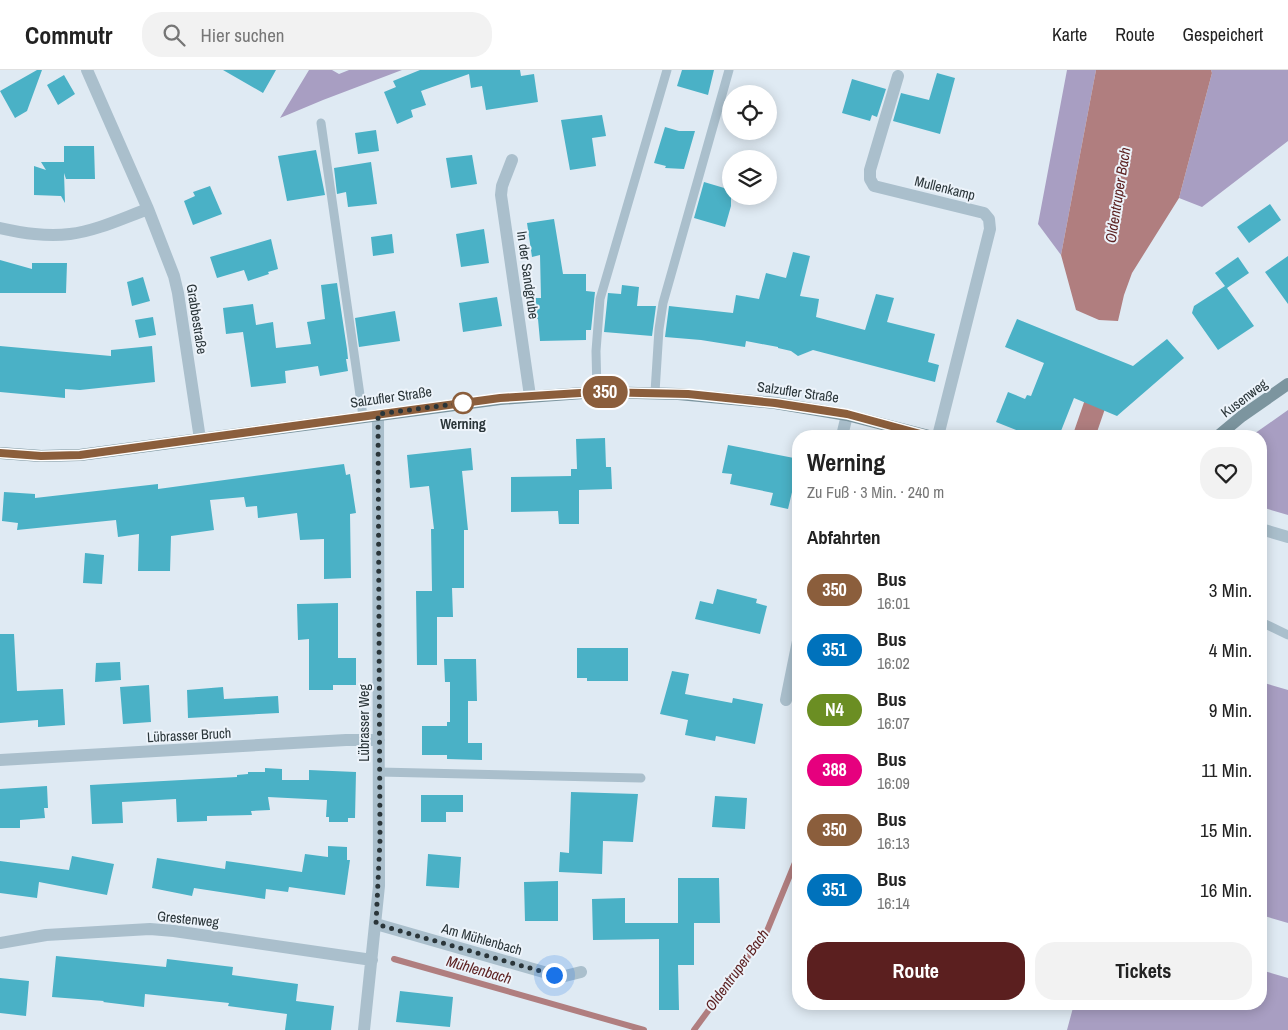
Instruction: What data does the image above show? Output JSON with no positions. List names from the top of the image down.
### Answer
{
  "streets": {
    "street": [
      "Mullenkamp",
      "In der Sandgrube",
      "Grabbestraße",
      "Salzufler Straße",
      "Kusenweg",
      "Lübrasser Weg",
      "Lübrasser Bruch",
      "Grestenweg",
      "Am Mühlenbach"
    ]
  },
  "crossings": [
    ["In der Sandgrube", "Salzufler Straße"],
    ["Grabbestraße", "Salzufler Straße"],
    ["Salzufler Straße", "Lübrasser Weg"],
    ["Lübrasser Weg", "Lübrasser Bruch"],
    ["Lübrasser Weg", "Grestenweg"],
    ["Lübrasser Weg", "Am Mühlenbach"]
  ],
  "water": ["Oldentruper Bach", "Mühlenbach"],
  "places": ["Werning"],
  "lines": ["bus line 350"],
  "page": {
    "header": "Commutr",
    "search": "Hier suchen",
    "nav": ["Karte", "Route", "Gespeichert"],
    "on_map": "350",
    "heading": [
      ["Werning", "Zu Fuß · 3 Min. · 240 m"],
      "Abfahrten"
    ],
    "list": [
      {
        "mark": "350",
        "name": "Bus",
        "note": "16:01",
        "value": "3 Min."
      },
      {
        "mark": "351",
        "name": "Bus",
        "note": "16:02",
        "value": "4 Min."
      },
      {
        "mark": "N4",
        "name": "Bus",
        "note": "16:07",
        "value": "9 Min."
      },
      {
        "mark": "388",
        "name": "Bus",
        "note": "16:09",
        "value": "11 Min."
      },
      {
        "mark": "350",
        "name": "Bus",
        "note": "16:13",
        "value": "15 Min."
      },
      {
        "mark": "351",
        "name": "Bus",
        "note": "16:14",
        "value": "16 Min."
      }
    ],
    "buttons": ["Route", "Tickets"]
  }
}
